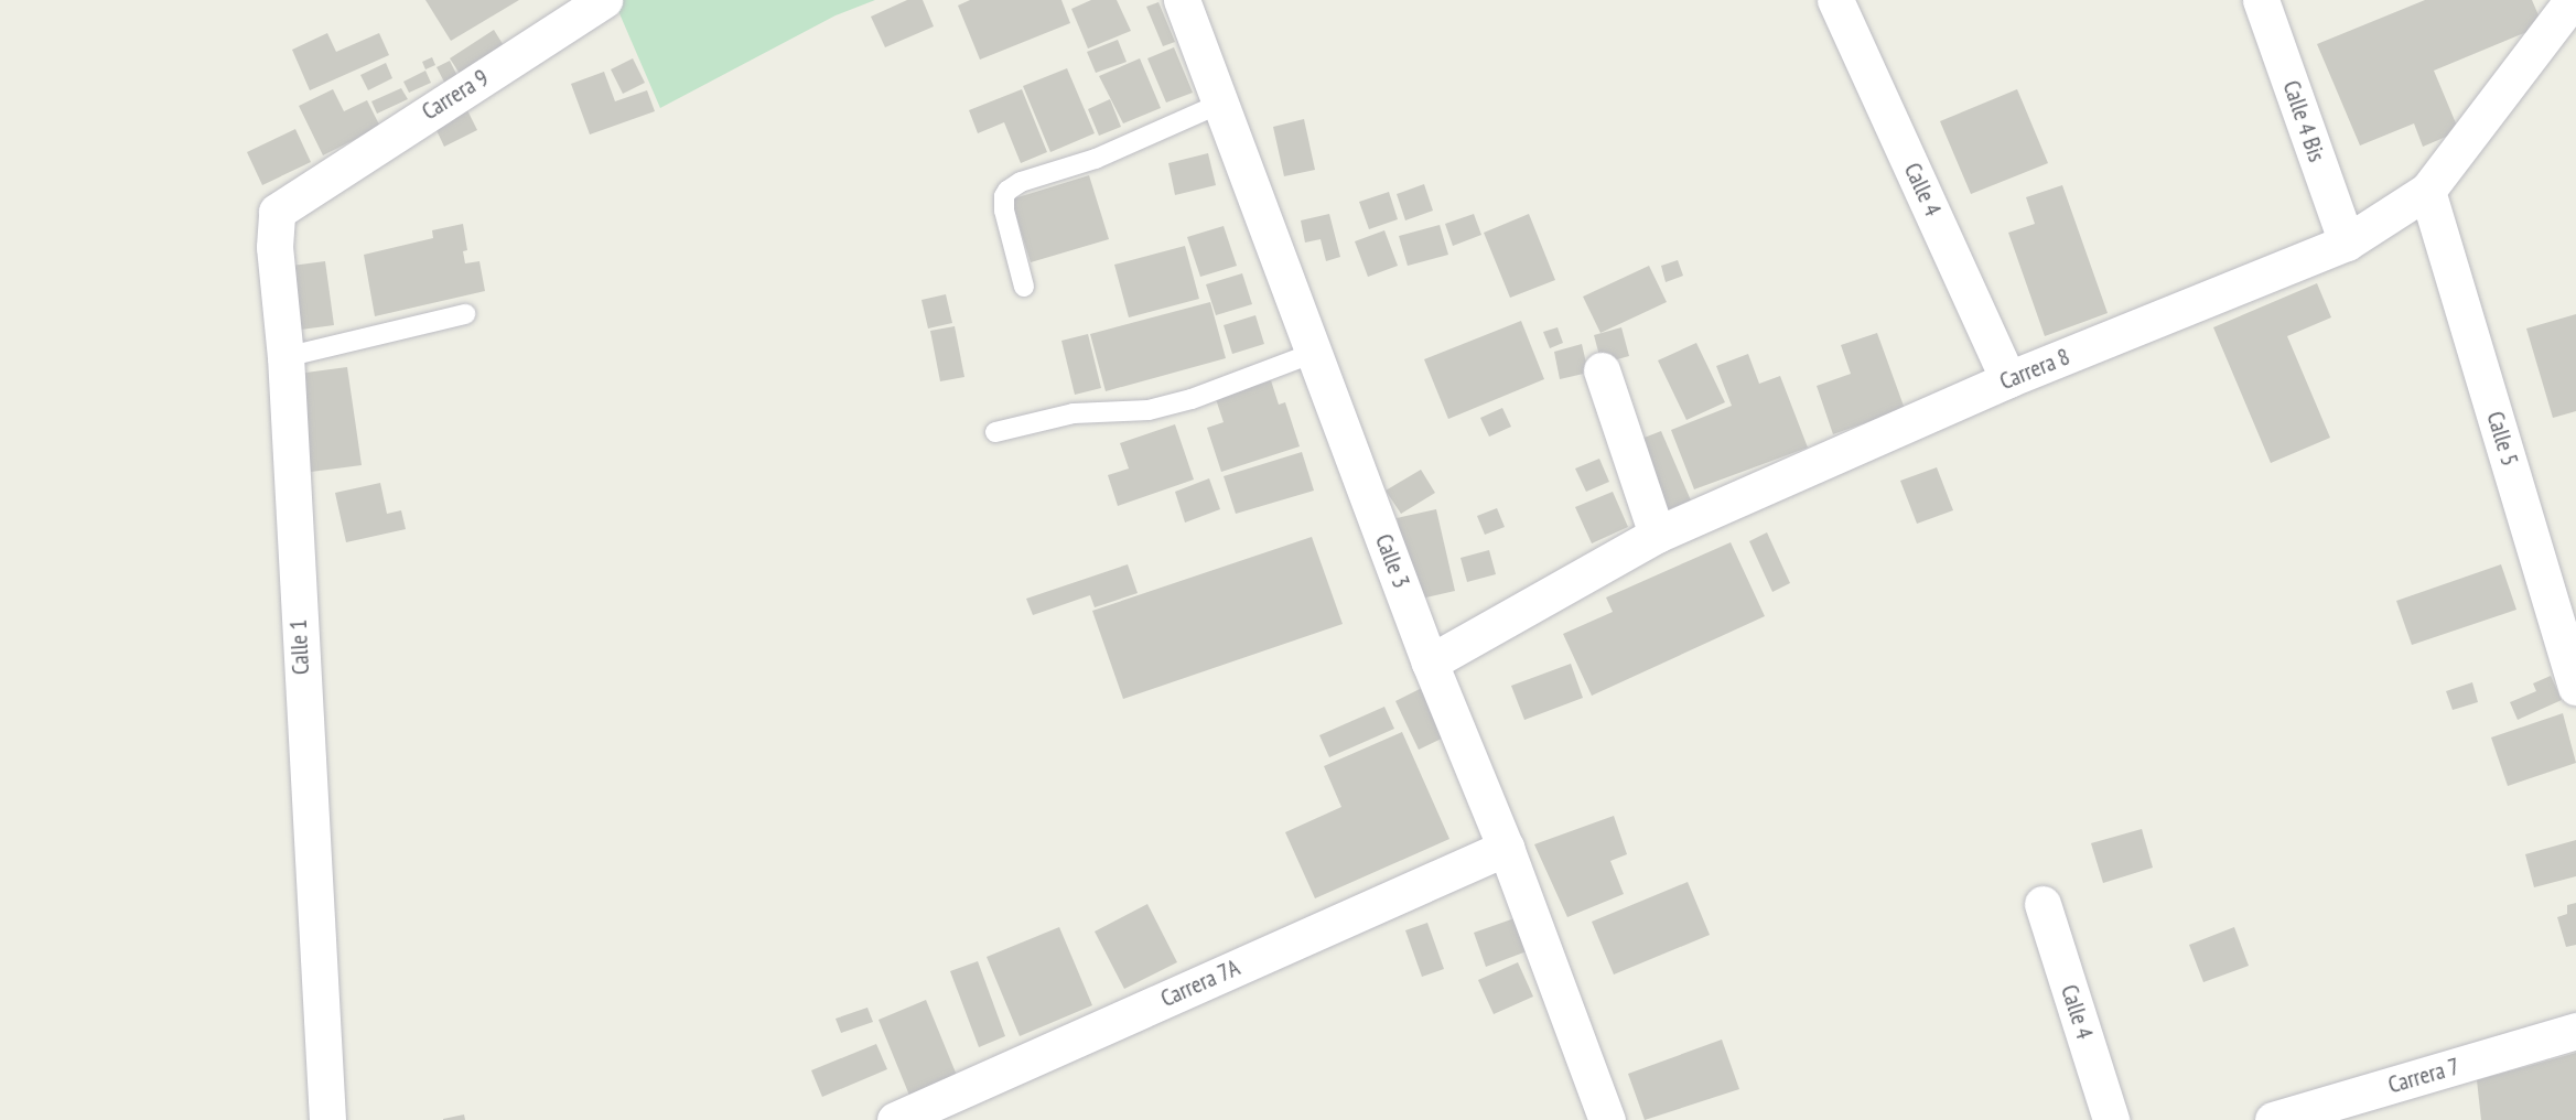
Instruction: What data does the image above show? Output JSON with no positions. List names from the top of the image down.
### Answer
{
  "streets": {
    "street": [
      "Carrera 9",
      "Calle 4 Bis",
      "Calle 4",
      "Carrera 8",
      "Calle 5",
      "Calle 3",
      "Calle 1",
      "Carrera 7A",
      "Carrera 7"
    ]
  },
  "crossings": [
    ["Carrera 9", "Calle 1"],
    ["Calle 4 Bis", "Carrera 8"],
    ["Calle 4", "Carrera 8"],
    ["Carrera 8", "Calle 5"],
    ["Carrera 8", "Calle 3"],
    ["Calle 3", "Carrera 7A"]
  ]
}
